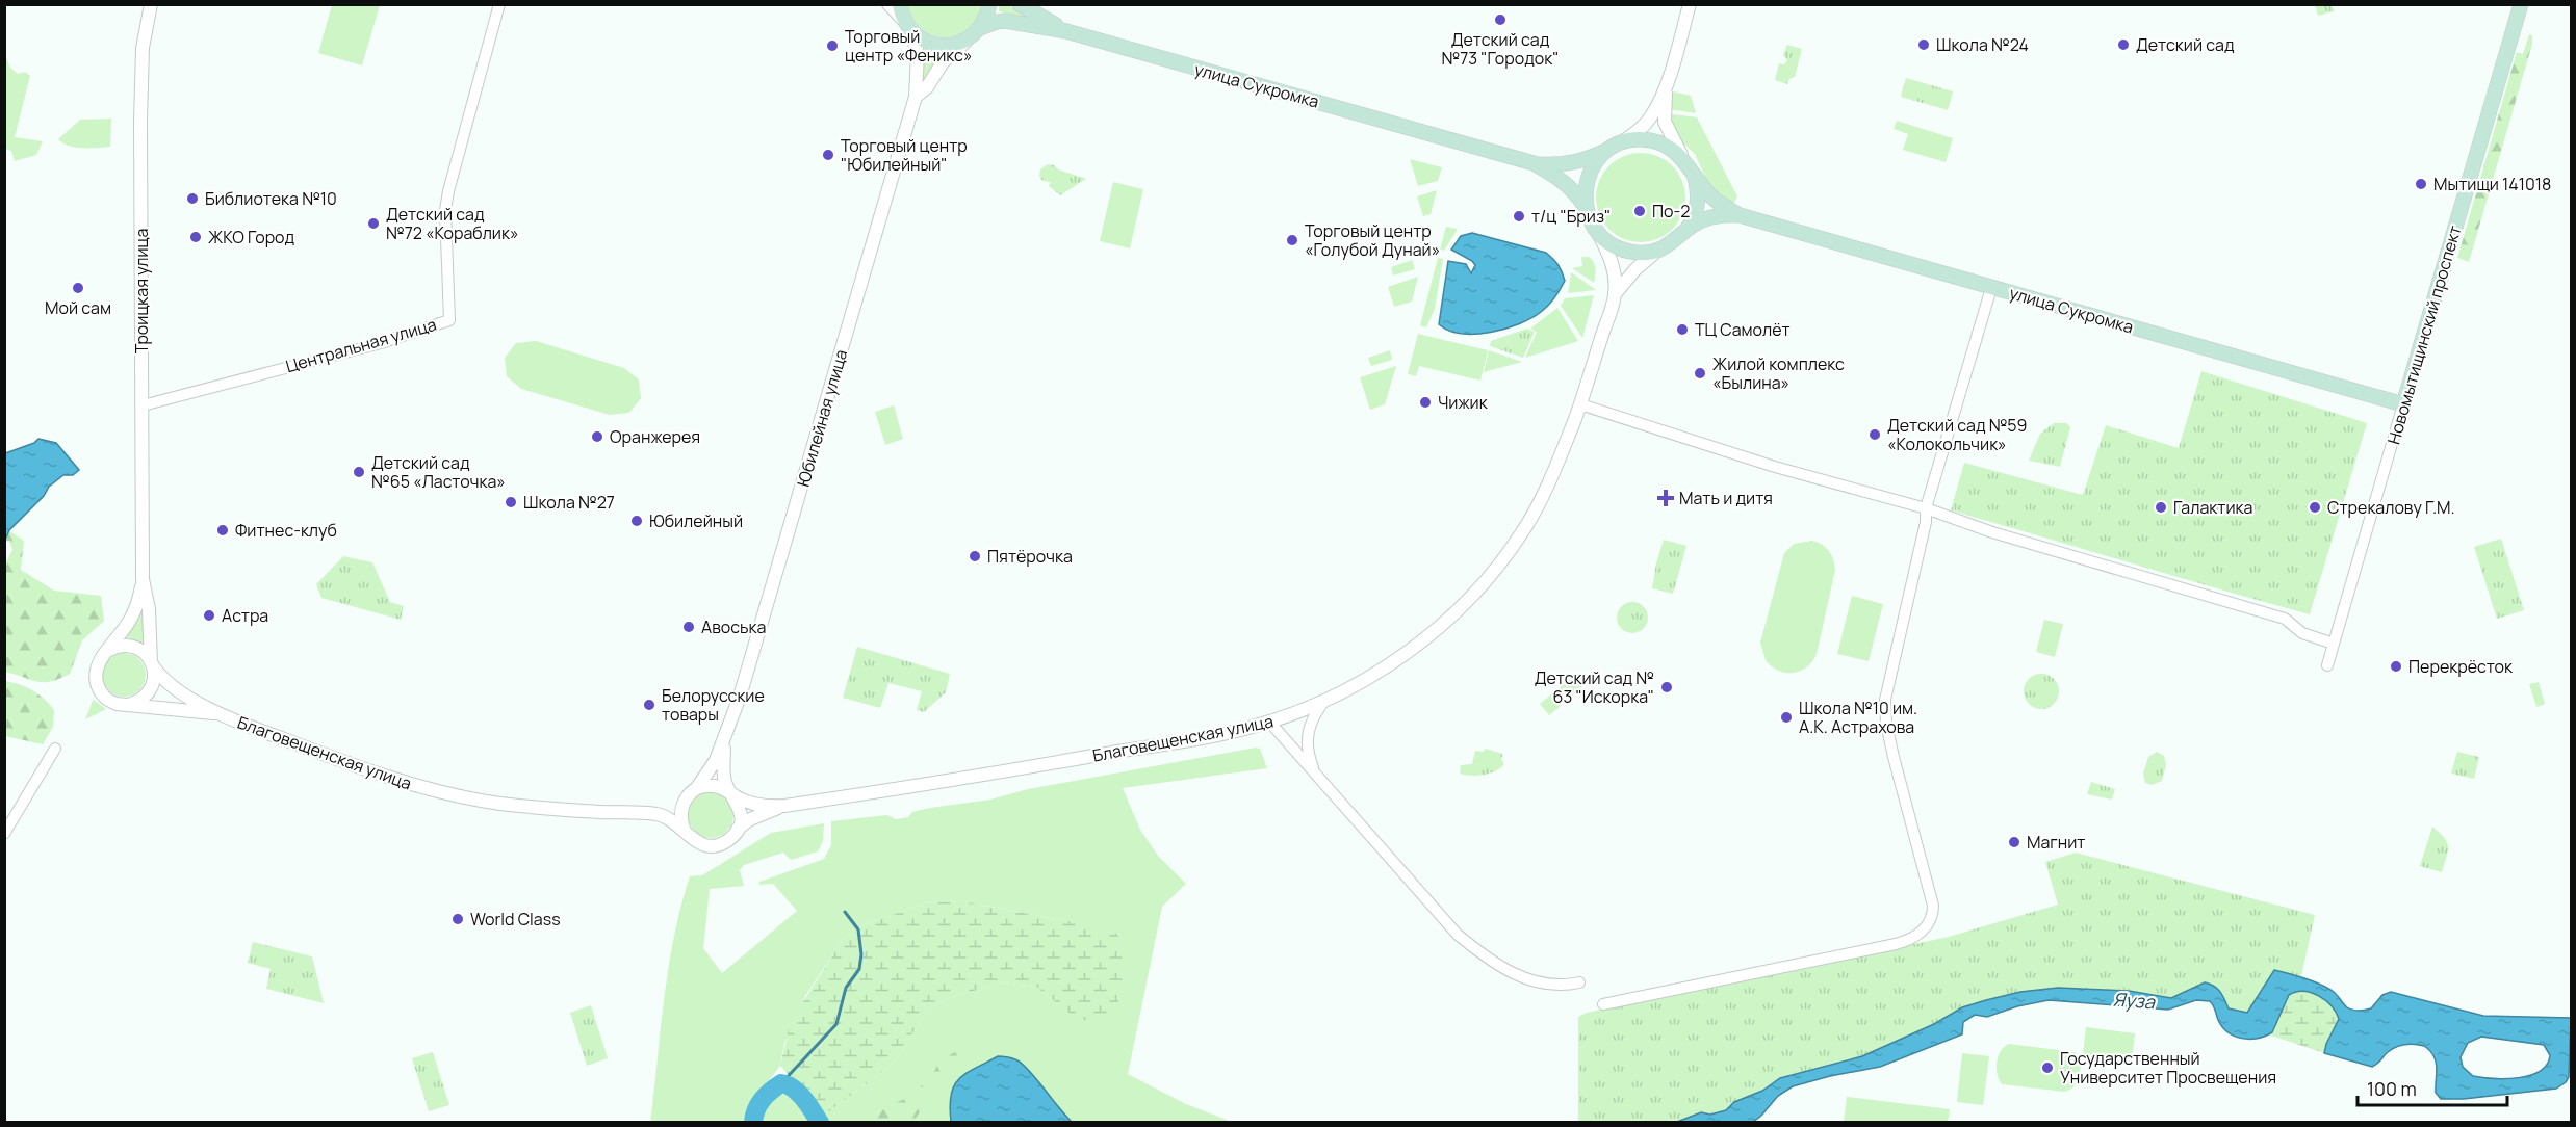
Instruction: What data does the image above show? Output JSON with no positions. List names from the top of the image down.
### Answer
{
  "streets": {
    "main road": ["улица Сукромка", "Новомытищинский проспект"],
    "street": [
      "Троицкая улица",
      "Центральная улица",
      "Юбилейная улица",
      "Благовещенская улица"
    ]
  },
  "crossings": [
    ["улица Сукромка", "Новомытищинский проспект"],
    ["Троицкая улица", "Центральная улица"]
  ],
  "water": ["Яуза"],
  "places": {
    "other": [
      "Детский сад №73 \"Городок\"",
      "Школа №24",
      "Детский сад",
      "Торговый центр «Феникс»",
      "Торговый центр \"Юбилейный\"",
      "Мытищи 141018",
      "Библиотека №10",
      "По-2",
      "т/ц \"Бриз\"",
      "Детский сад №72 «Кораблик»",
      "ЖКО Город",
      "Торговый центр «Голубой Дунай»",
      "Мой сам",
      "ТЦ Самолёт",
      "Жилой комплекс «Былина»",
      "Чижик",
      "Детский сад №59 «Колокольчик»",
      "Оранжерея",
      "Детский сад №65 «Ласточка»",
      "Школа №27",
      "Галактика",
      "Стрекалову Г.М.",
      "Юбилейный",
      "Фитнес-клуб",
      "Пятёрочка",
      "Астра",
      "Авоська",
      "Перекрёсток",
      "Детский сад № 63 \"Искорка\"",
      "Белорусские товары",
      "Школа №10 им. А.К. Астрахова",
      "Магнит",
      "World Class",
      "Государственный Университет Просвещения"
    ],
    "health": ["Мать и дитя"]
  },
  "scale_bar": "100 m"
}
